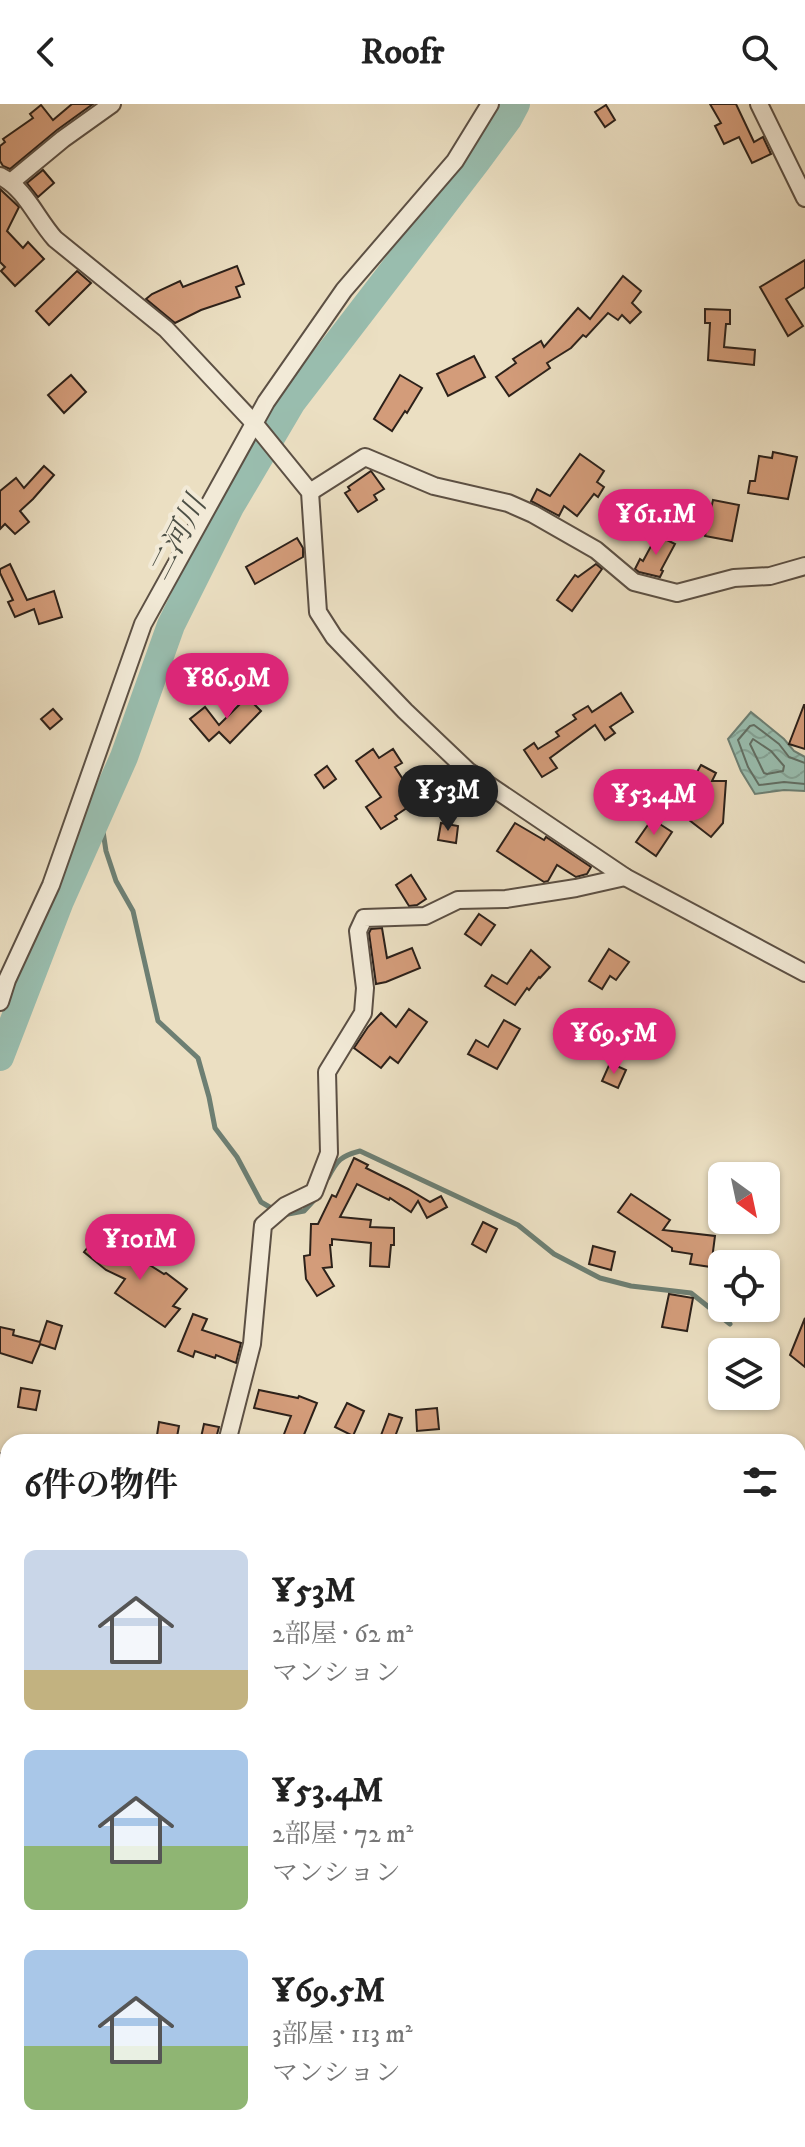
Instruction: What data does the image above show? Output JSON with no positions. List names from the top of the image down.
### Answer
{
  "water": ["二河川"],
  "north": "bottom right",
  "page": {
    "header": "Roofr",
    "price": [
      "¥61.1M",
      "¥86.9M",
      "¥53M",
      "¥53.4M",
      "¥69.5M",
      "¥101M"
    ],
    "heading": "6件の物件",
    "list": [
      {
        "name": "¥53M",
        "note": "2部屋 · 62 m² · マンション"
      },
      {
        "name": "¥53.4M",
        "note": "2部屋 · 72 m² · マンション"
      },
      {
        "name": "¥69.5M",
        "note": "3部屋 · 113 m² · マンション"
      }
    ]
  }
}
